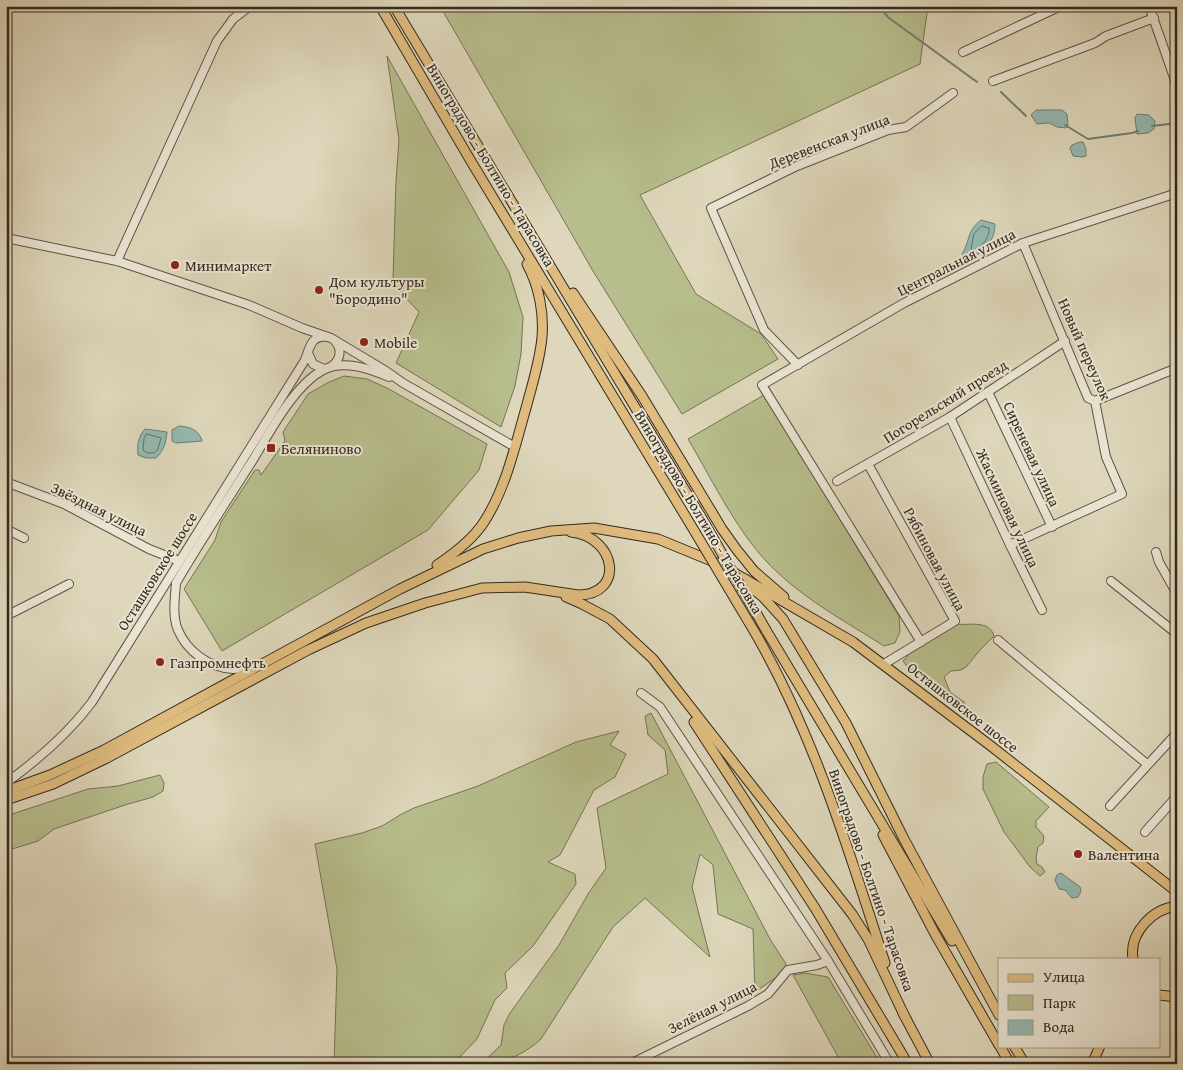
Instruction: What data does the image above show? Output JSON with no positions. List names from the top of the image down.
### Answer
{
  "streets": {
    "main road": ["Виноградово - Болтино - Тарасовка", "Осташковское шоссе"],
    "street": [
      "Деревенская улица",
      "Центральная улица",
      "Новый переулок",
      "Погорельский проезд",
      "Сиреневая улица",
      "Жасминовая улица",
      "Звёздная улица",
      "Рябиновая улица",
      "Зелёная улица"
    ]
  },
  "crossings": [
    ["Деревенская улица", "Центральная улица"],
    ["Центральная улица", "Новый переулок"],
    ["Центральная улица", "Рябиновая улица"],
    ["Новый переулок", "Погорельский проезд"],
    ["Новый переулок", "Сиреневая улица"],
    ["Новый переулок", "Жасминовая улица"],
    ["Погорельский проезд", "Сиреневая улица"],
    ["Погорельский проезд", "Жасминовая улица"],
    ["Погорельский проезд", "Рябиновая улица"],
    ["Звёздная улица", "Осташковское шоссе"],
    ["Рябиновая улица", "Осташковское шоссе"]
  ],
  "places": {
    "other": [
      "Минимаркет",
      "Дом культуры \"Бородино\"",
      "Mobile",
      "Газпромнефть",
      "Валентина"
    ],
    "transit": ["Беляниново"]
  },
  "legend": ["Улица", "Парк", "Вода"]
}
